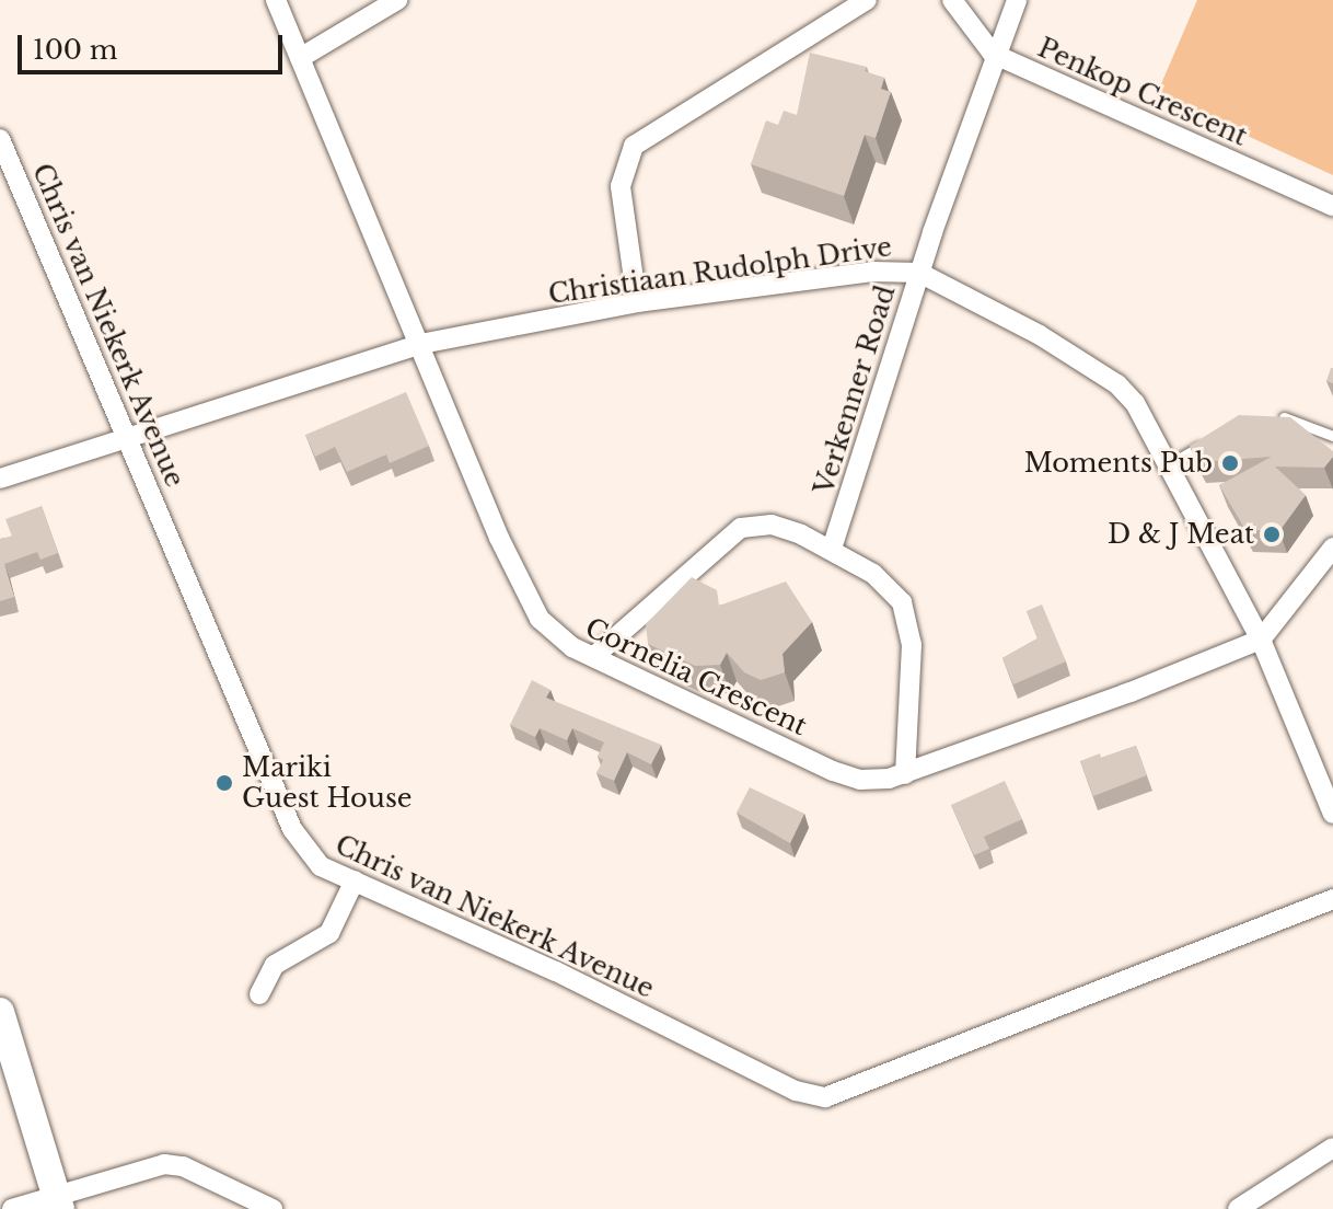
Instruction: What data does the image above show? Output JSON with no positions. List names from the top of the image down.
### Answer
{
  "streets": {
    "street": [
      "Penkop Crescent",
      "Christiaan Rudolph Drive",
      "Chris van Niekerk Avenue",
      "Verkenner Road",
      "Cornelia Crescent"
    ]
  },
  "crossings": [
    ["Penkop Crescent", "Verkenner Road"],
    ["Christiaan Rudolph Drive", "Chris van Niekerk Avenue"],
    ["Christiaan Rudolph Drive", "Verkenner Road"],
    ["Christiaan Rudolph Drive", "Cornelia Crescent"]
  ],
  "places": ["Moments Pub", "D & J Meat", "Mariki Guest House"],
  "scale_bar": "100 m"
}
